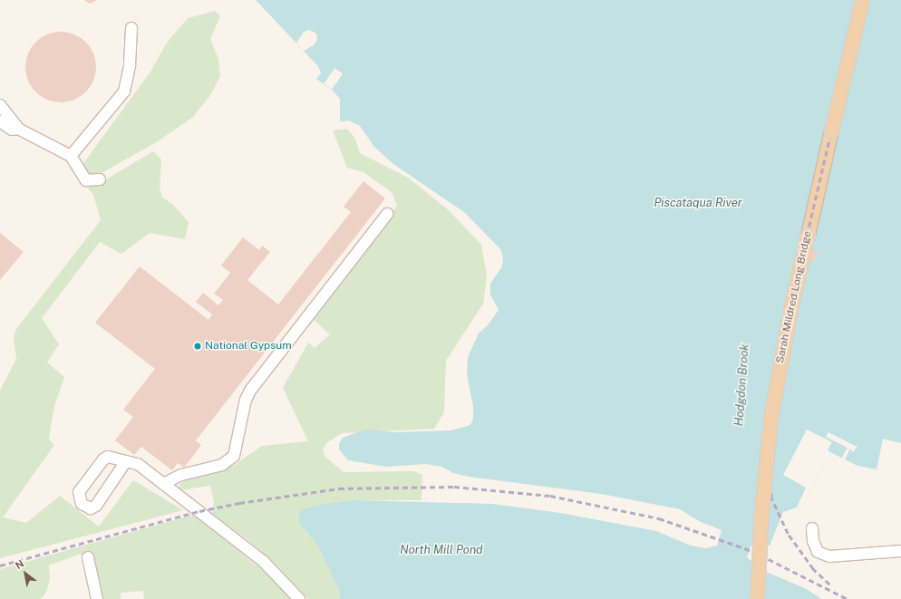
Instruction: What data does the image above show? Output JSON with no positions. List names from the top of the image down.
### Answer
{
  "streets": {
    "main road": ["Sarah Mildred Long Bridge"]
  },
  "water": ["Piscataqua River", "Hodgdon Brook", "North Mill Pond"],
  "places": ["National Gypsum"],
  "north": "top left"
}
